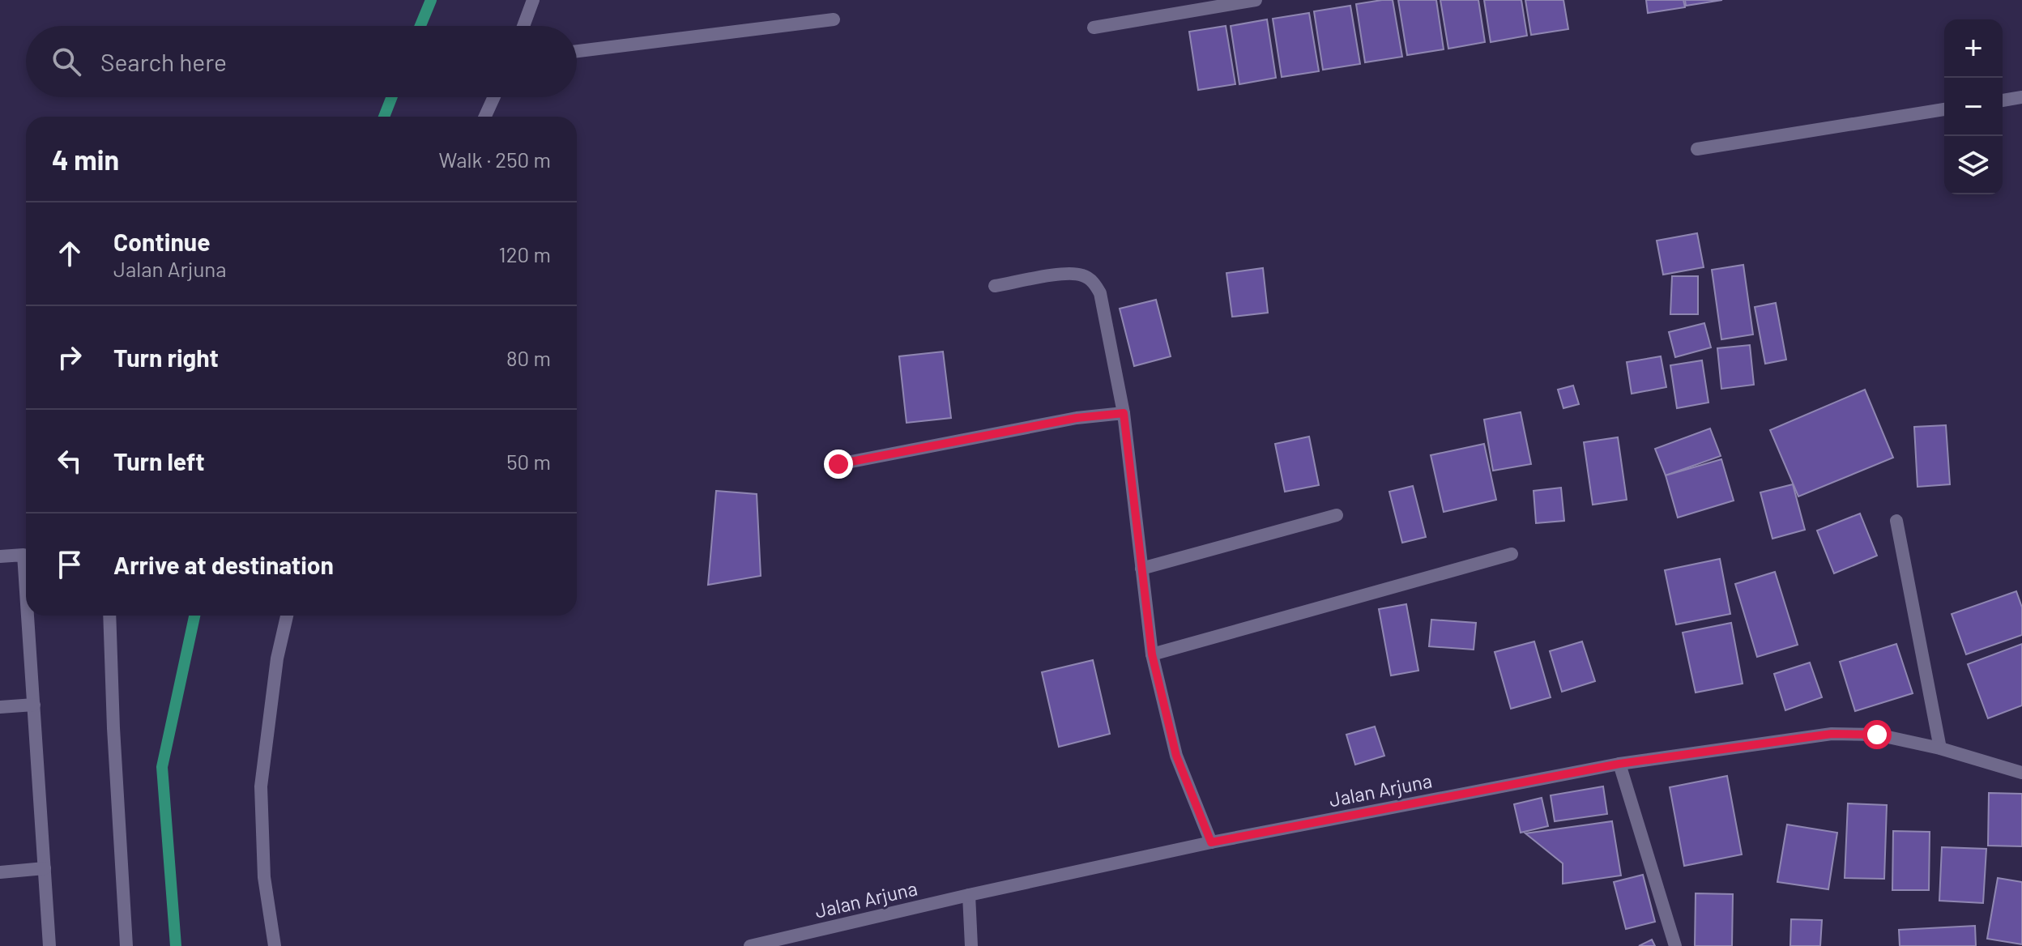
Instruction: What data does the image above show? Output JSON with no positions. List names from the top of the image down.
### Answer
{
  "streets": {
    "street": ["Jalan Arjuna"]
  },
  "page": {
    "map_buttons": ["+", "−"],
    "search": "Search here",
    "heading": ["4 min", "Walk · 250 m"],
    "list": [
      ["Continue", "Jalan Arjuna", "120 m"],
      ["Turn right", "80 m"],
      ["Turn left", "50 m"],
      "Arrive at destination"
    ]
  }
}
